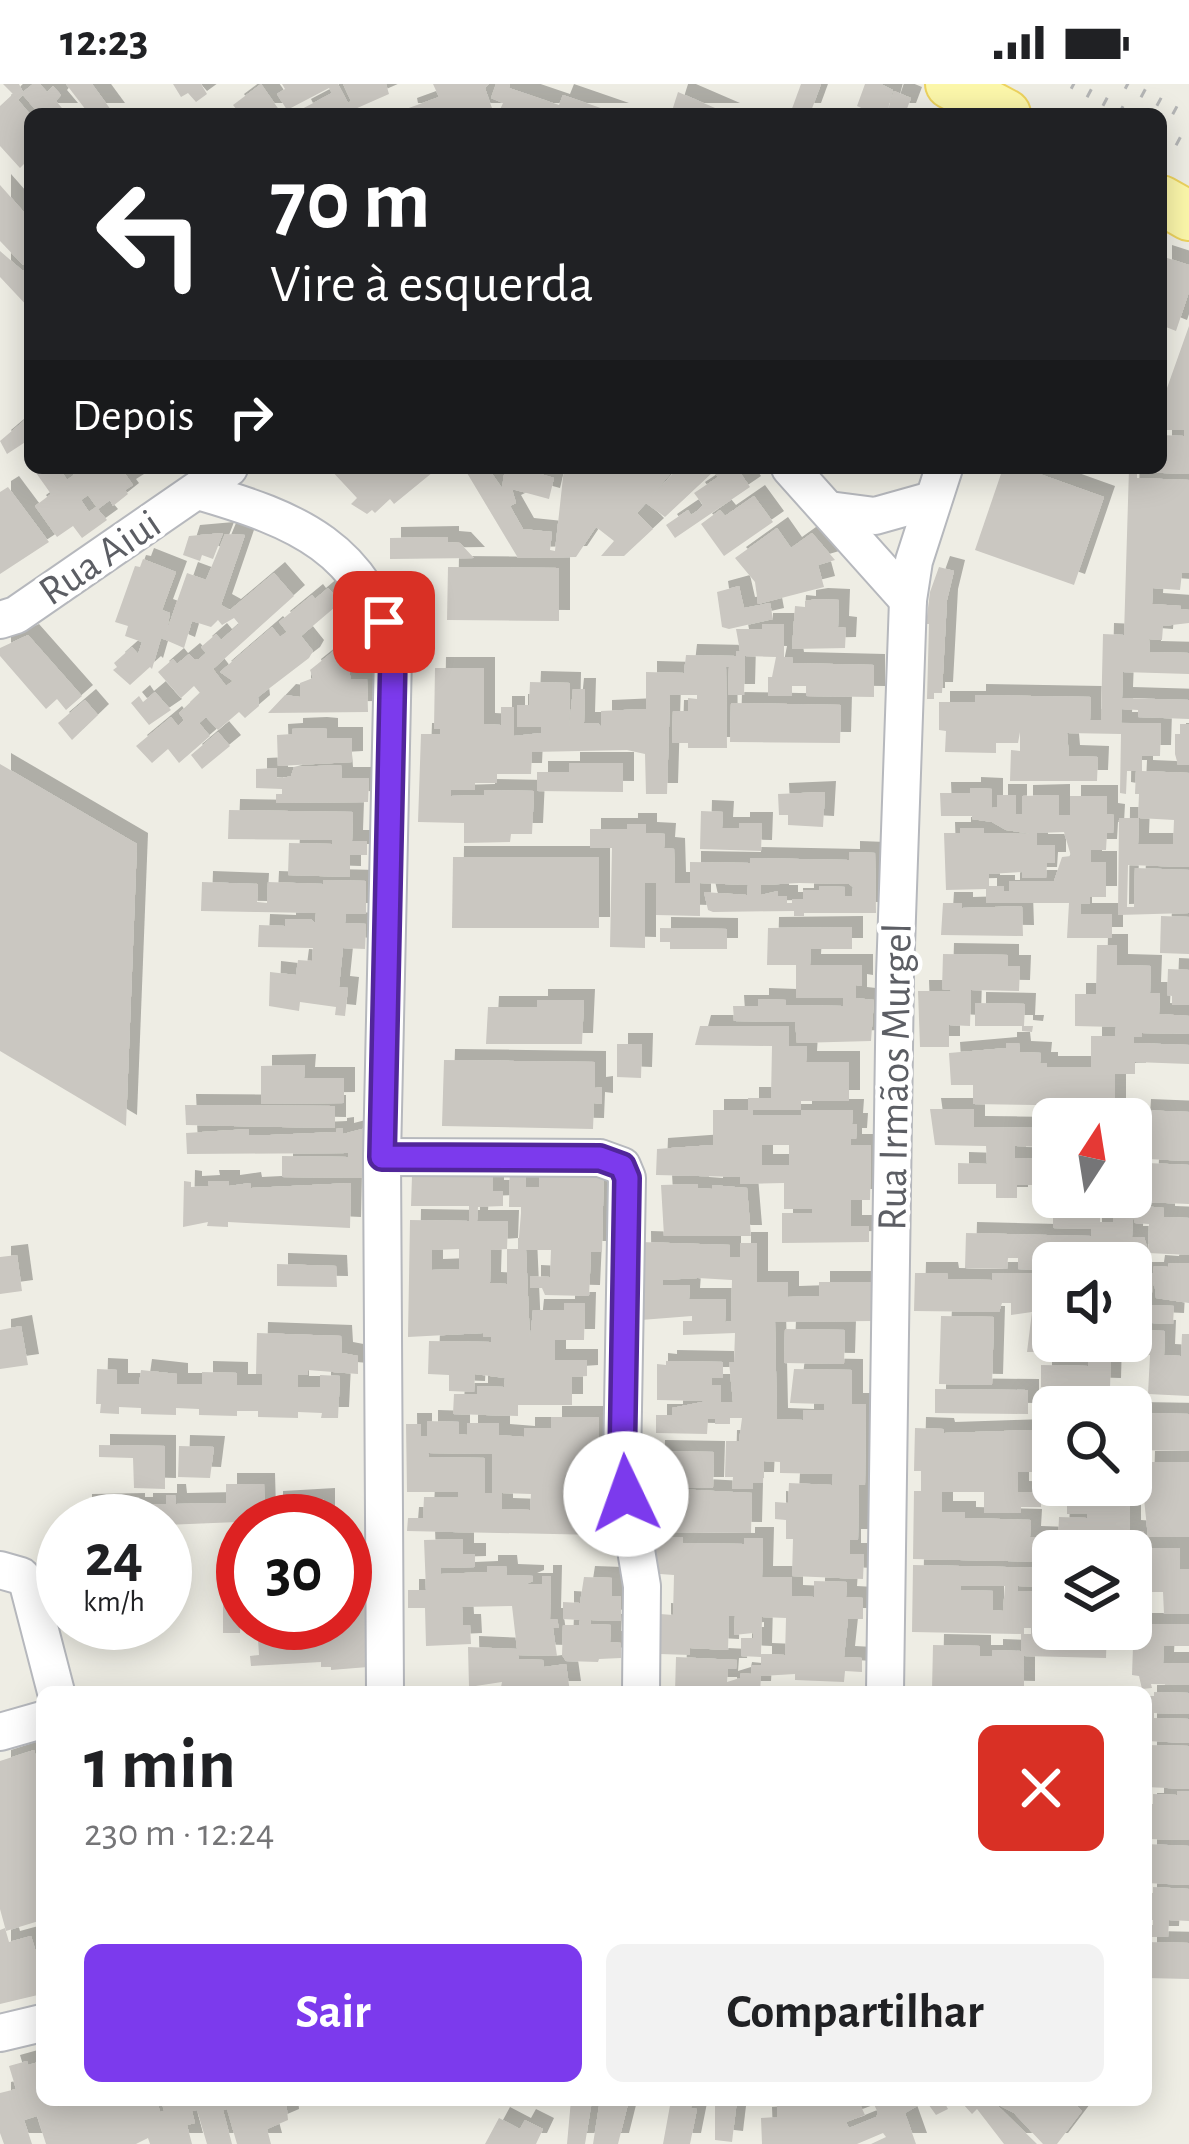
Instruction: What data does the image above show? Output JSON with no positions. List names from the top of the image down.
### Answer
{
  "streets": {
    "street": ["Rua Aiui", "Rua Irmãos Murgel"]
  },
  "north": "top",
  "page": {
    "status": "12:23",
    "turn": ["70 m", "Vire à esquerda"],
    "then": "Depois",
    "speed": "24 km/h",
    "limit": "30",
    "heading": ["1 min", "230 m · 12:24"],
    "buttons": ["Sair", "Compartilhar"]
  }
}
